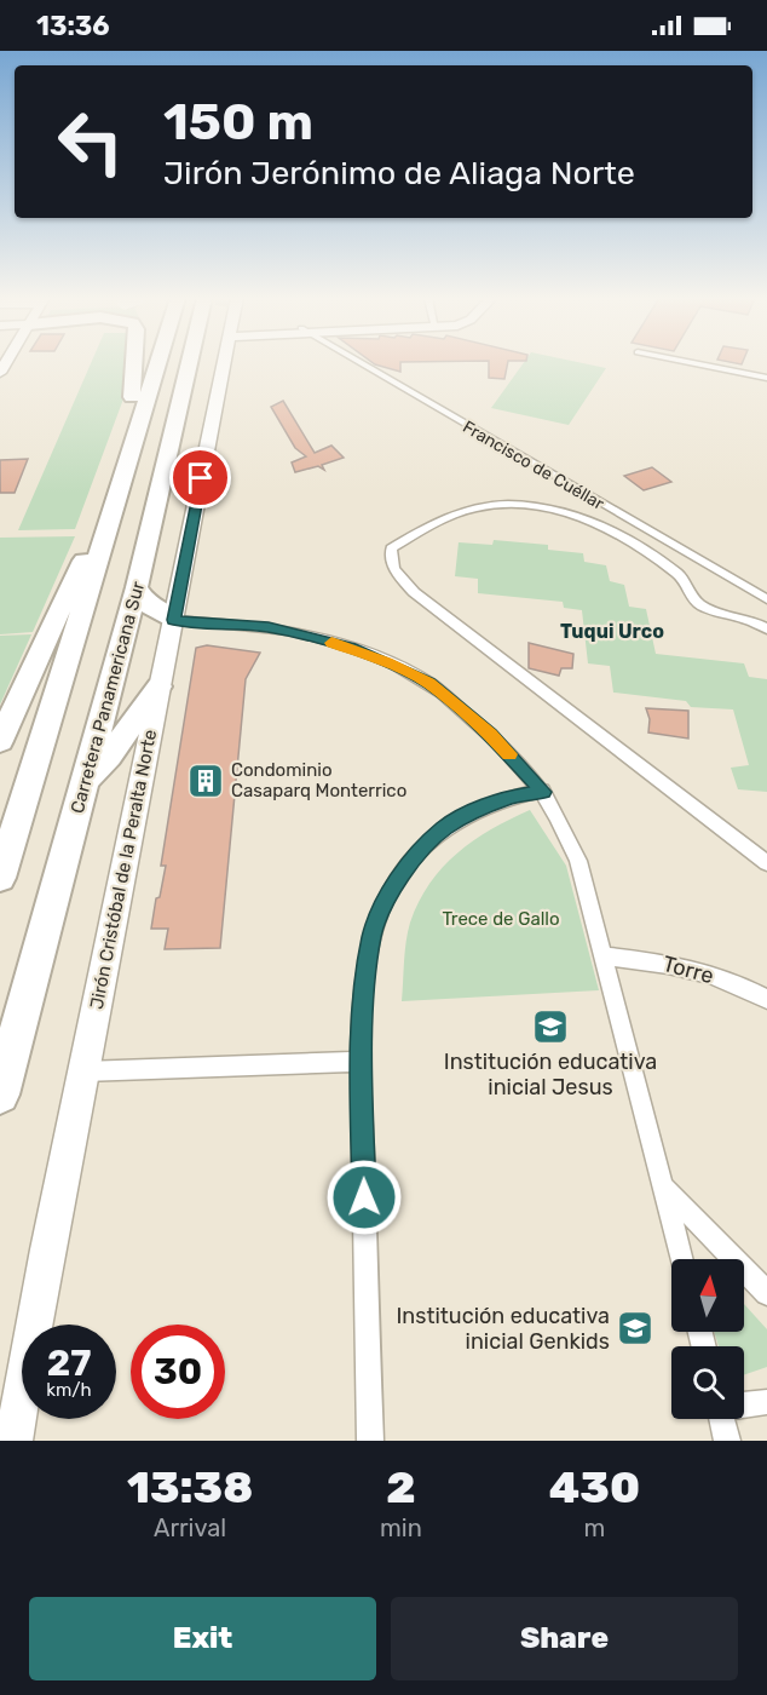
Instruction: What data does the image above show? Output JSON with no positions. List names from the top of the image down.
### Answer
{
  "streets": {
    "highway": ["Carretera Panamericana Sur"],
    "street": ["Francisco de Cuéllar", "Jirón Cristóbal de la Peralta Norte", "Torre"]
  },
  "districts": ["Tuqui Urco"],
  "parks": ["Trece de Gallo"],
  "places": {
    "building": ["Condominio Casaparq Monterrico"],
    "school or university": ["Institución educativa inicial Jesus", "Institución educativa inicial Genkids"]
  },
  "north": "top",
  "page": {
    "status": "13:36",
    "turn": ["150 m", "Jirón Jerónimo de Aliaga Norte"],
    "speed": "27 km/h",
    "limit": "30",
    "eta": [
      "13:38",
      "Arrival",
      "2",
      "min",
      "430",
      "m"
    ],
    "buttons": ["Exit", "Share"]
  }
}
